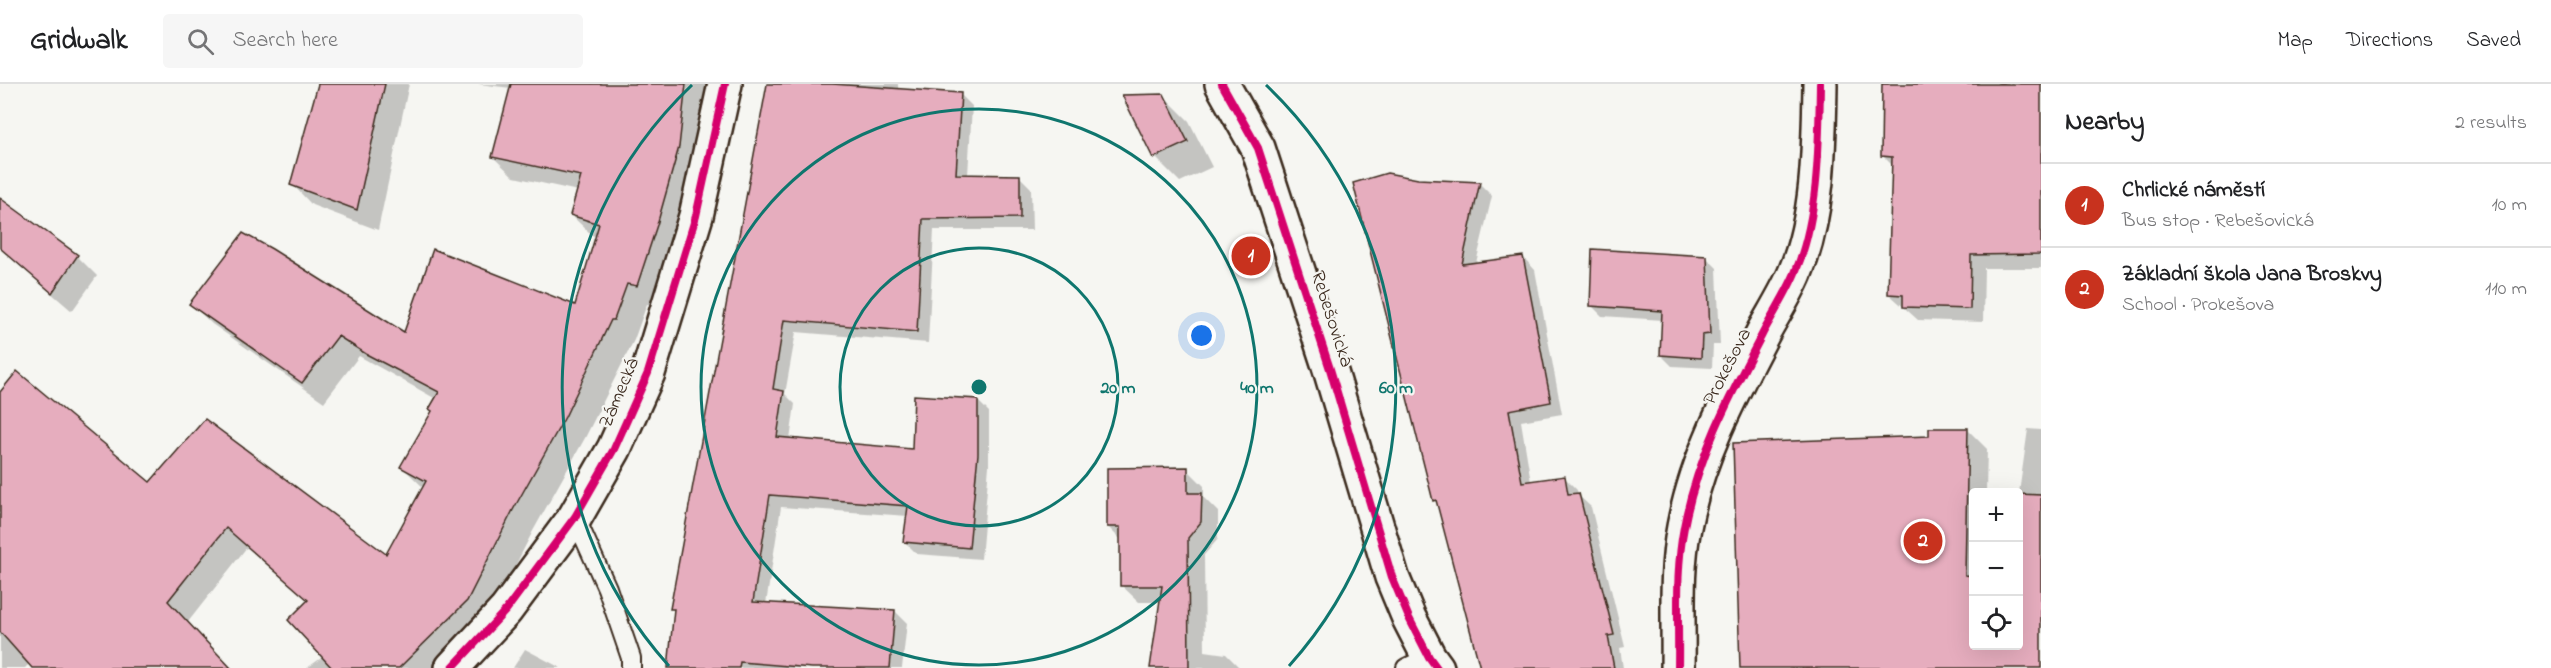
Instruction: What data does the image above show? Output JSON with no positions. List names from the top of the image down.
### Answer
{
  "streets": {
    "street": ["Rebešovická", "Prokešova", "Zámecká"]
  },
  "page": {
    "header": "Gridwalk",
    "search": "Search here",
    "nav": ["Map", "Directions", "Saved"],
    "heading": ["Nearby", "2 results"],
    "list": [
      {
        "mark": "1",
        "name": "Chrlické náměstí",
        "note": "Bus stop · Rebešovická",
        "value": "10 m"
      },
      {
        "mark": "2",
        "name": "Základní škola Jana Broskvy",
        "note": "School · Prokešova",
        "value": "110 m"
      }
    ],
    "pins": ["1", "2"],
    "map_buttons": ["+", "−"]
  },
  "rings": ["20 m", "40 m", "60 m"]
}
